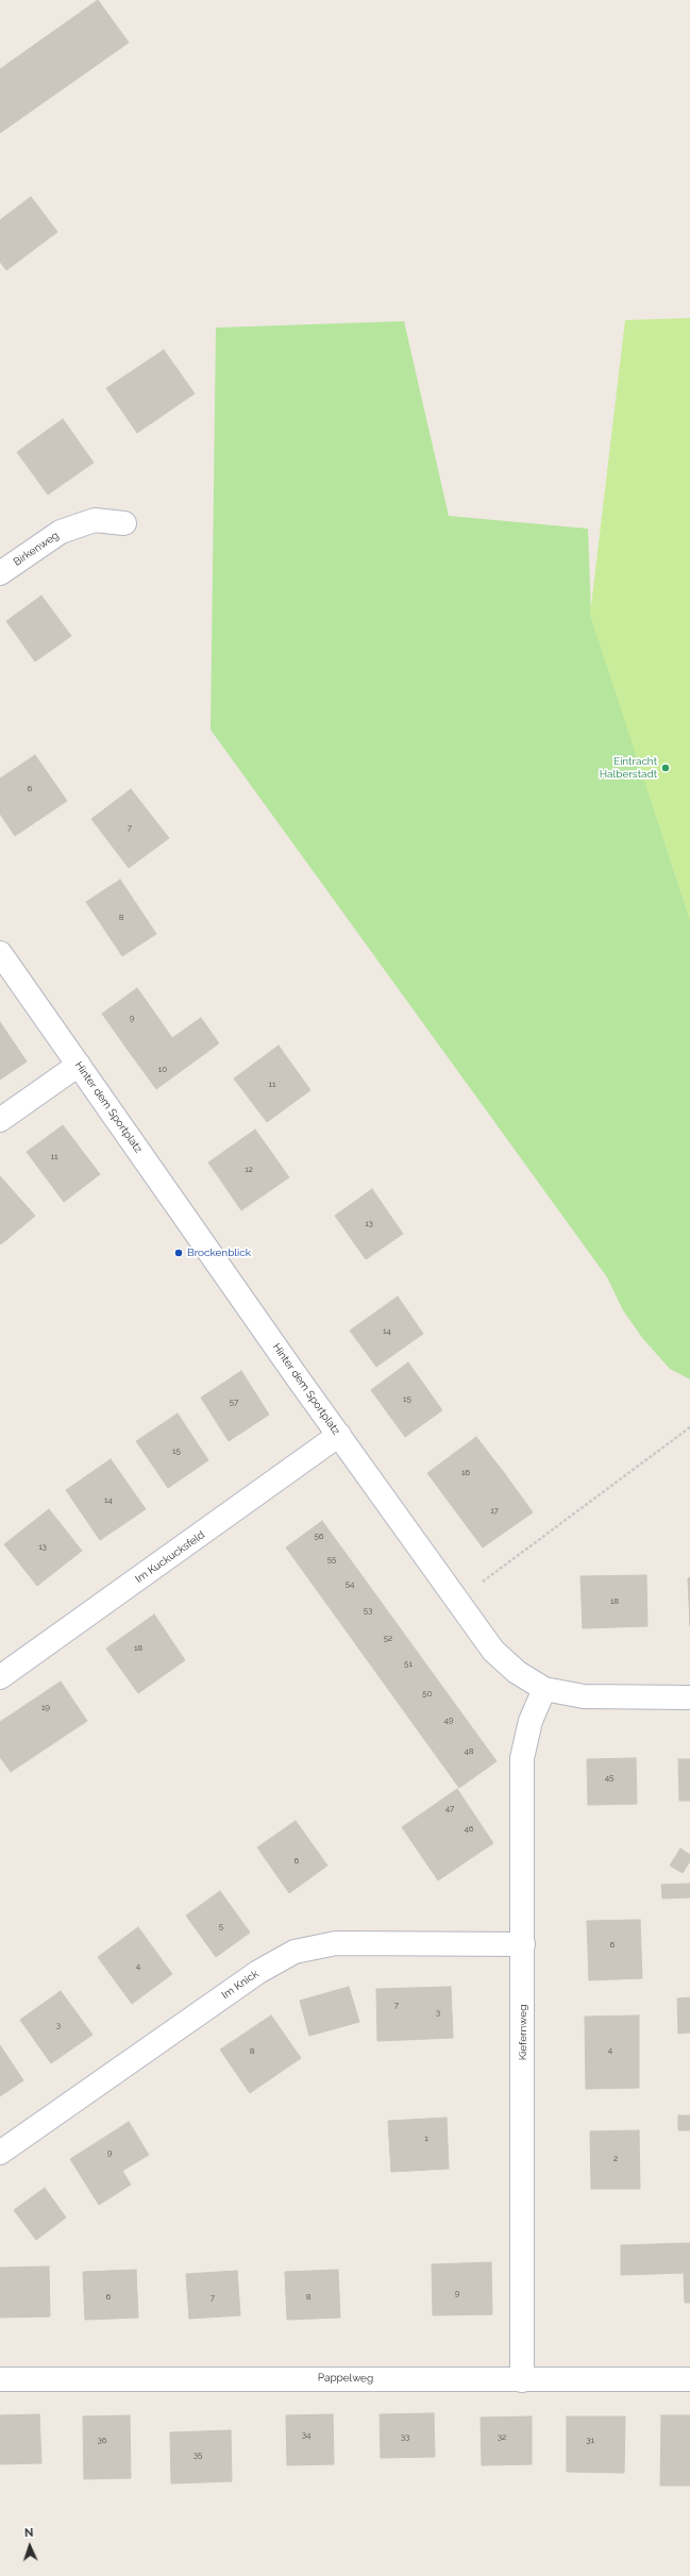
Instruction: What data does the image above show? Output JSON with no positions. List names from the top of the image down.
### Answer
{
  "streets": {
    "street": [
      "Birkenweg",
      "Hinter dem Sportplatz",
      "Im Kuckucksfeld",
      "Im Knick",
      "Kiefernweg",
      "Pappelweg"
    ]
  },
  "crossings": [
    ["Hinter dem Sportplatz", "Im Kuckucksfeld"],
    ["Hinter dem Sportplatz", "Kiefernweg"],
    ["Im Knick", "Kiefernweg"],
    ["Kiefernweg", "Pappelweg"]
  ],
  "places": ["Eintracht Halberstadt", "Brockenblick"],
  "house_numbers": [
    "6",
    "7",
    "8",
    "9",
    "10",
    "11",
    "11",
    "12",
    "13",
    "14",
    "15",
    "57",
    "15",
    "16",
    "14",
    "17",
    "56",
    "13",
    "55",
    "54",
    "18",
    "53",
    "52",
    "18",
    "51",
    "50",
    "19",
    "49",
    "48",
    "45",
    "47",
    "46",
    "6",
    "5",
    "6",
    "4",
    "7",
    "3",
    "3",
    "4",
    "8",
    "1",
    "9",
    "2",
    "9",
    "6",
    "8",
    "7",
    "34",
    "33",
    "32",
    "36",
    "31",
    "35"
  ],
  "north": "top"
}
